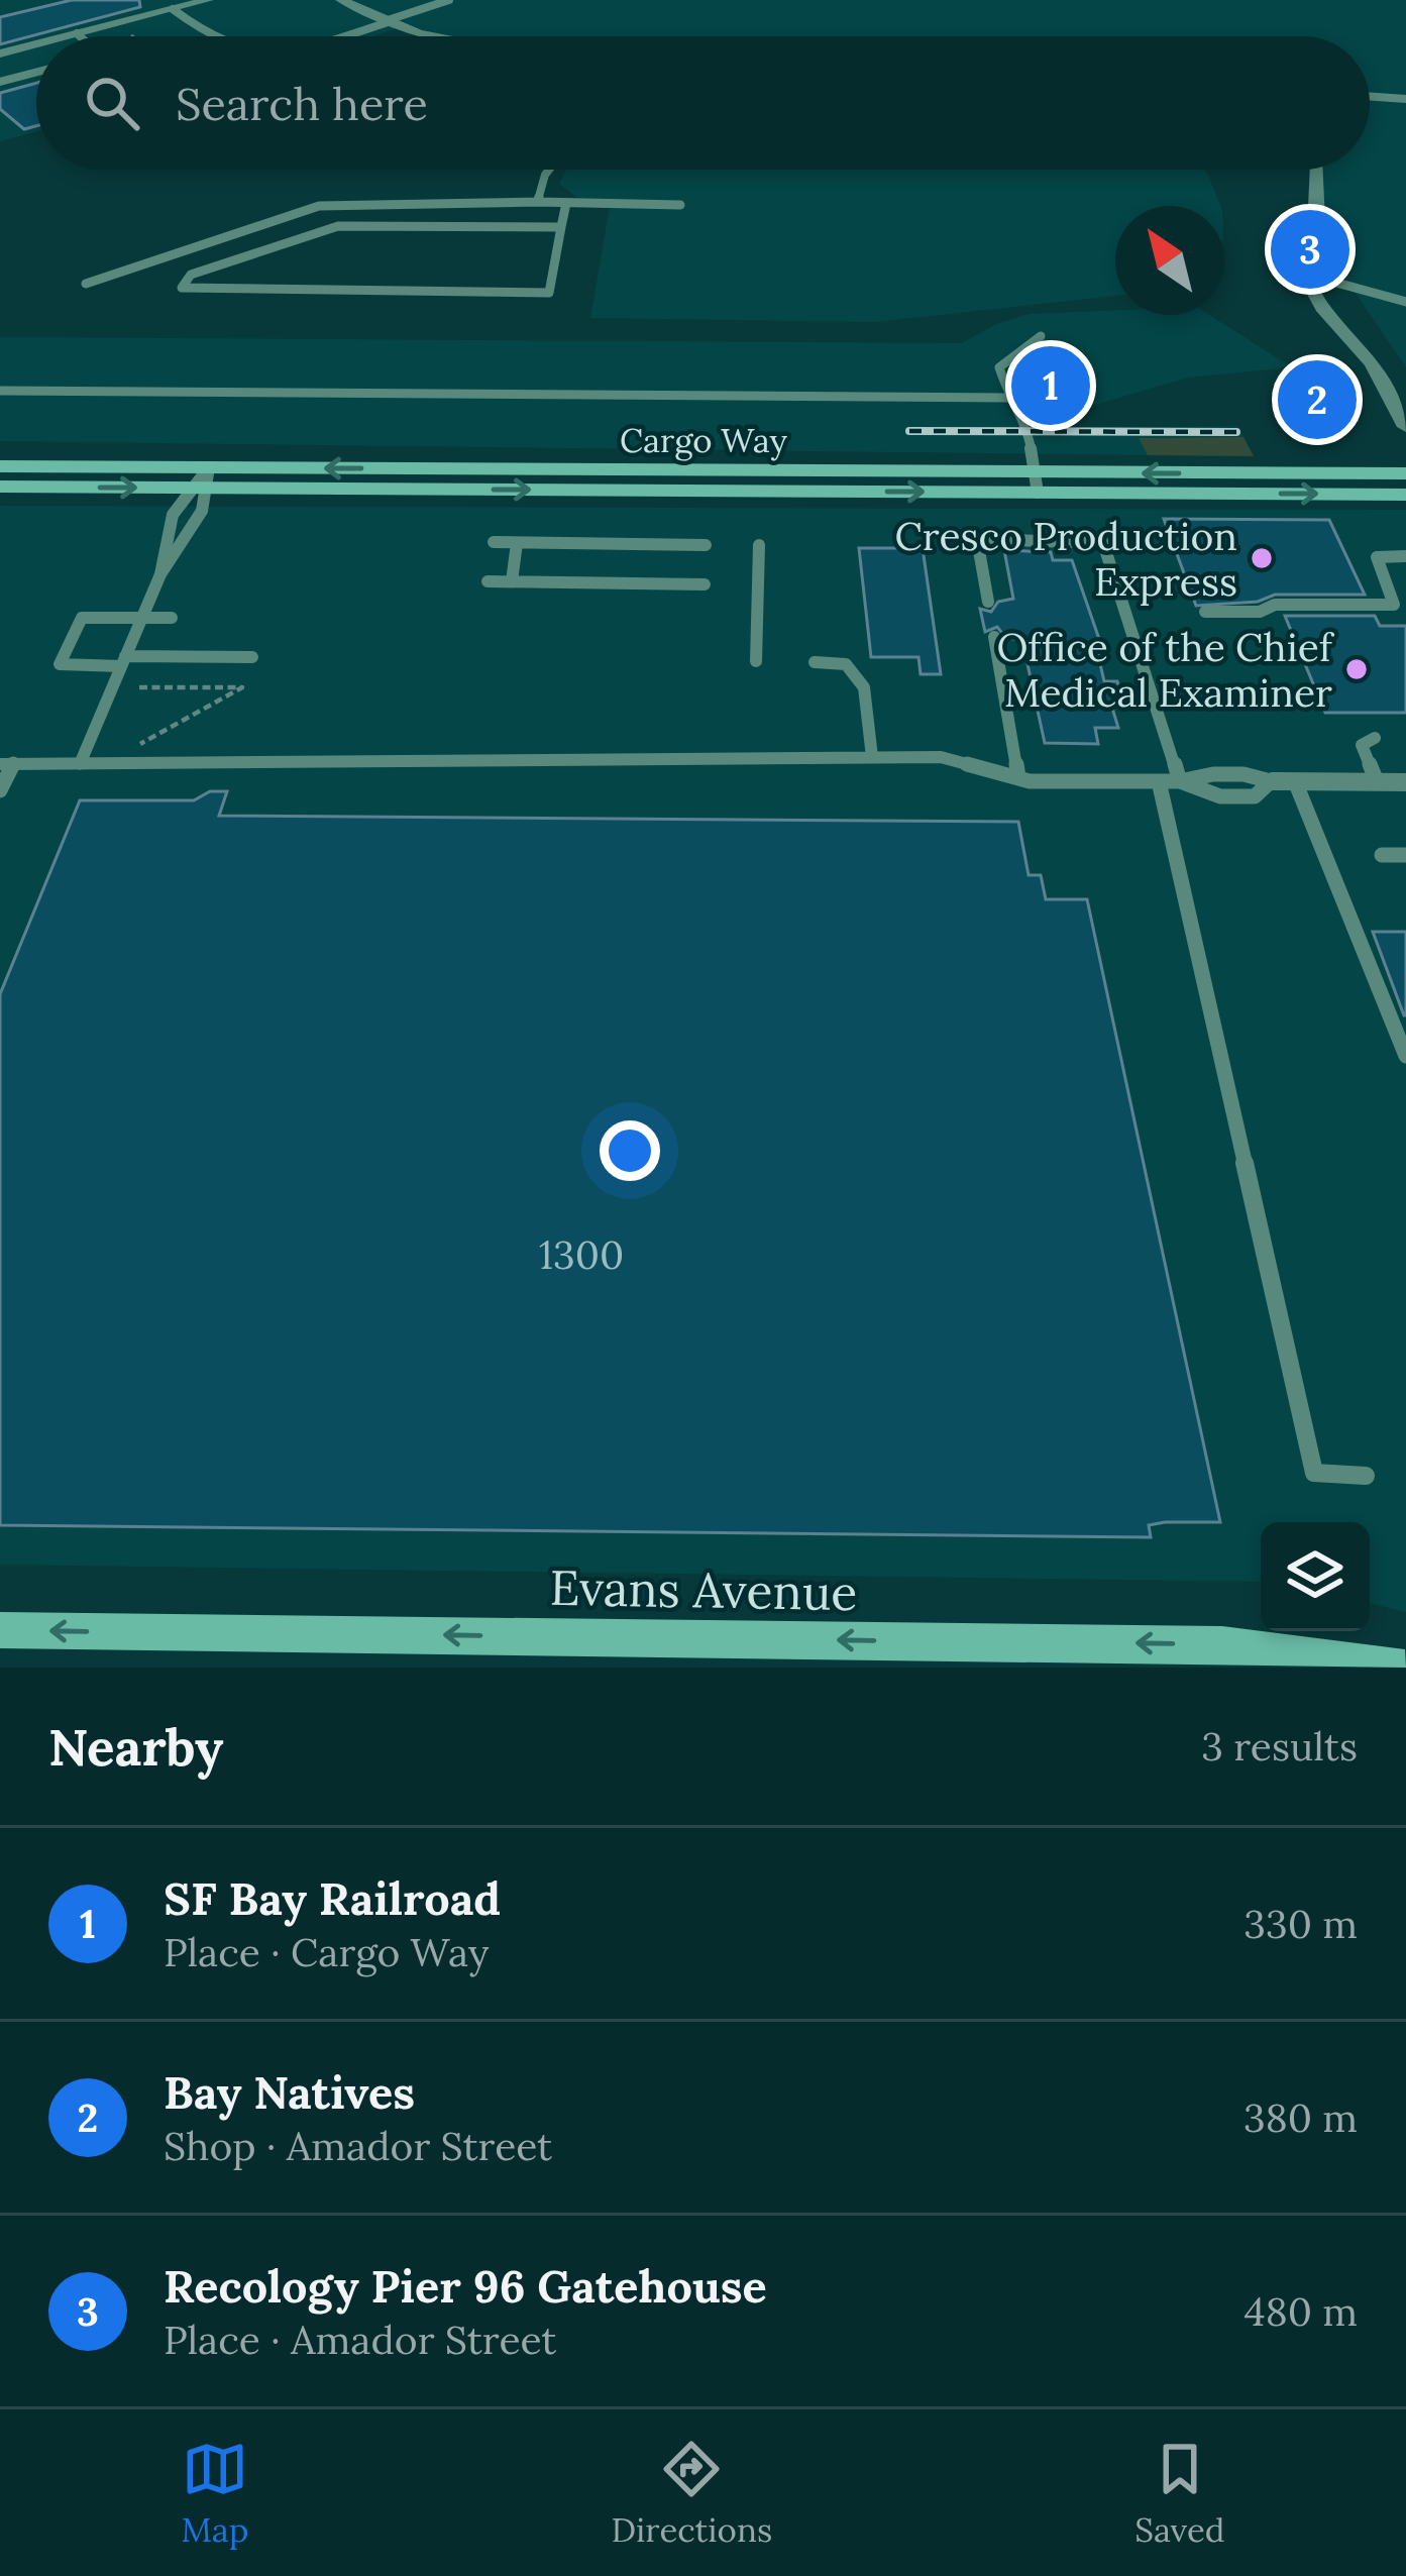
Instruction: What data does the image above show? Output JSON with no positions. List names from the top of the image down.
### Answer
{
  "streets": {
    "main road": ["Cargo Way", "Evans Avenue"]
  },
  "one_way": ["Evans Avenue"],
  "places": ["Cresco Production Express", "Office of the Chief Medical Examiner"],
  "house_numbers": ["1300"],
  "north": "top left",
  "page": {
    "search": "Search here",
    "pins": ["3", "1", "2"],
    "heading": ["Nearby", "3 results"],
    "list": [
      {
        "mark": "1",
        "name": "SF Bay Railroad",
        "note": "Place · Cargo Way",
        "value": "330 m"
      },
      {
        "mark": "2",
        "name": "Bay Natives",
        "note": "Shop · Amador Street",
        "value": "380 m"
      },
      {
        "mark": "3",
        "name": "Recology Pier 96 Gatehouse",
        "note": "Place · Amador Street",
        "value": "480 m"
      }
    ],
    "nav": ["Map", "Directions", "Saved"]
  }
}
